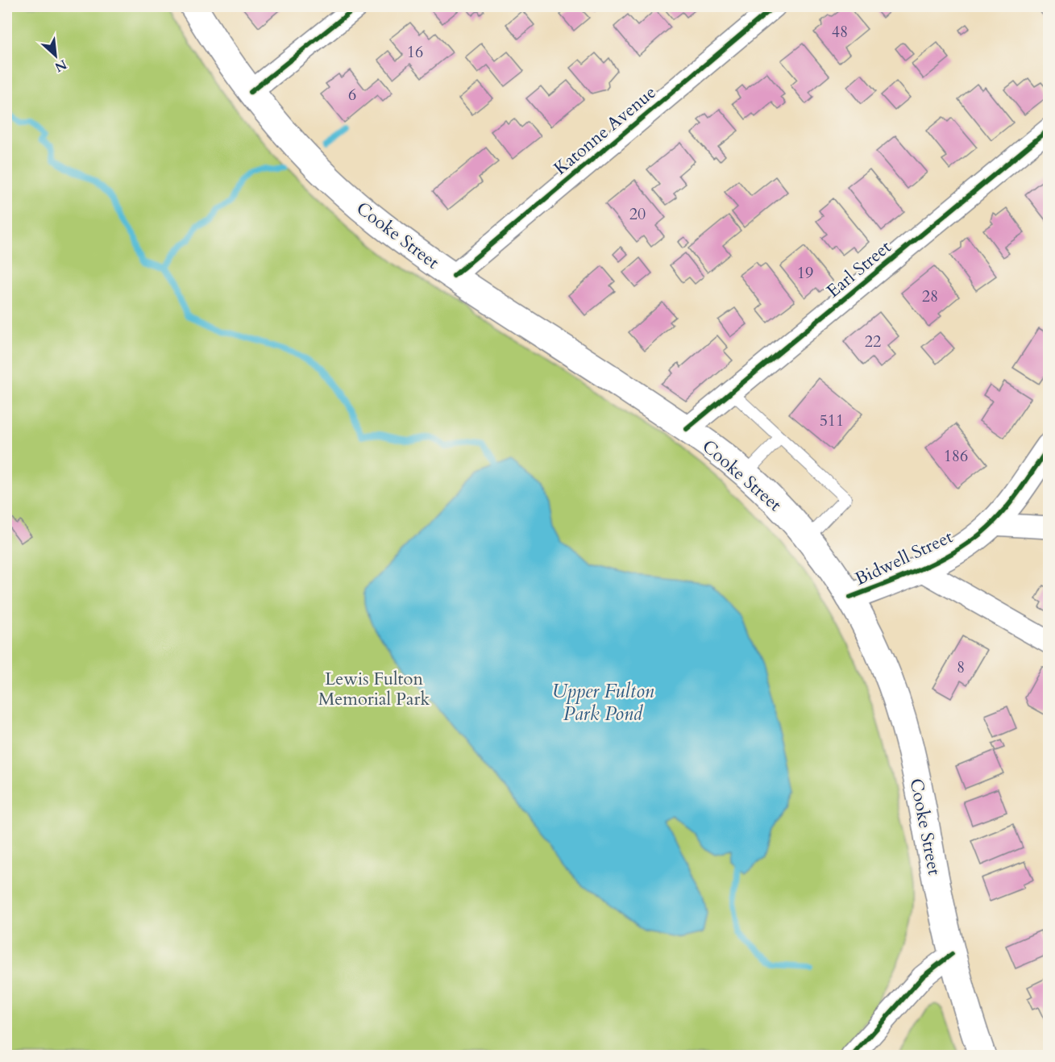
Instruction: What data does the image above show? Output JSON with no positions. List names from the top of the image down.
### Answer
{
  "streets": {
    "main road": ["Cooke Street", "Bidwell Street"],
    "street": ["Katonne Avenue", "Earl Street"]
  },
  "crossings": [
    ["Katonne Avenue", "Cooke Street"],
    ["Cooke Street", "Earl Street"],
    ["Cooke Street", "Bidwell Street"]
  ],
  "water": ["Upper Fulton Park Pond"],
  "parks": ["Lewis Fulton Memorial Park"],
  "house_numbers": [
    "48",
    "16",
    "6",
    "20",
    "19",
    "28",
    "22",
    "511",
    "186",
    "8"
  ],
  "north": "bottom right"
}
